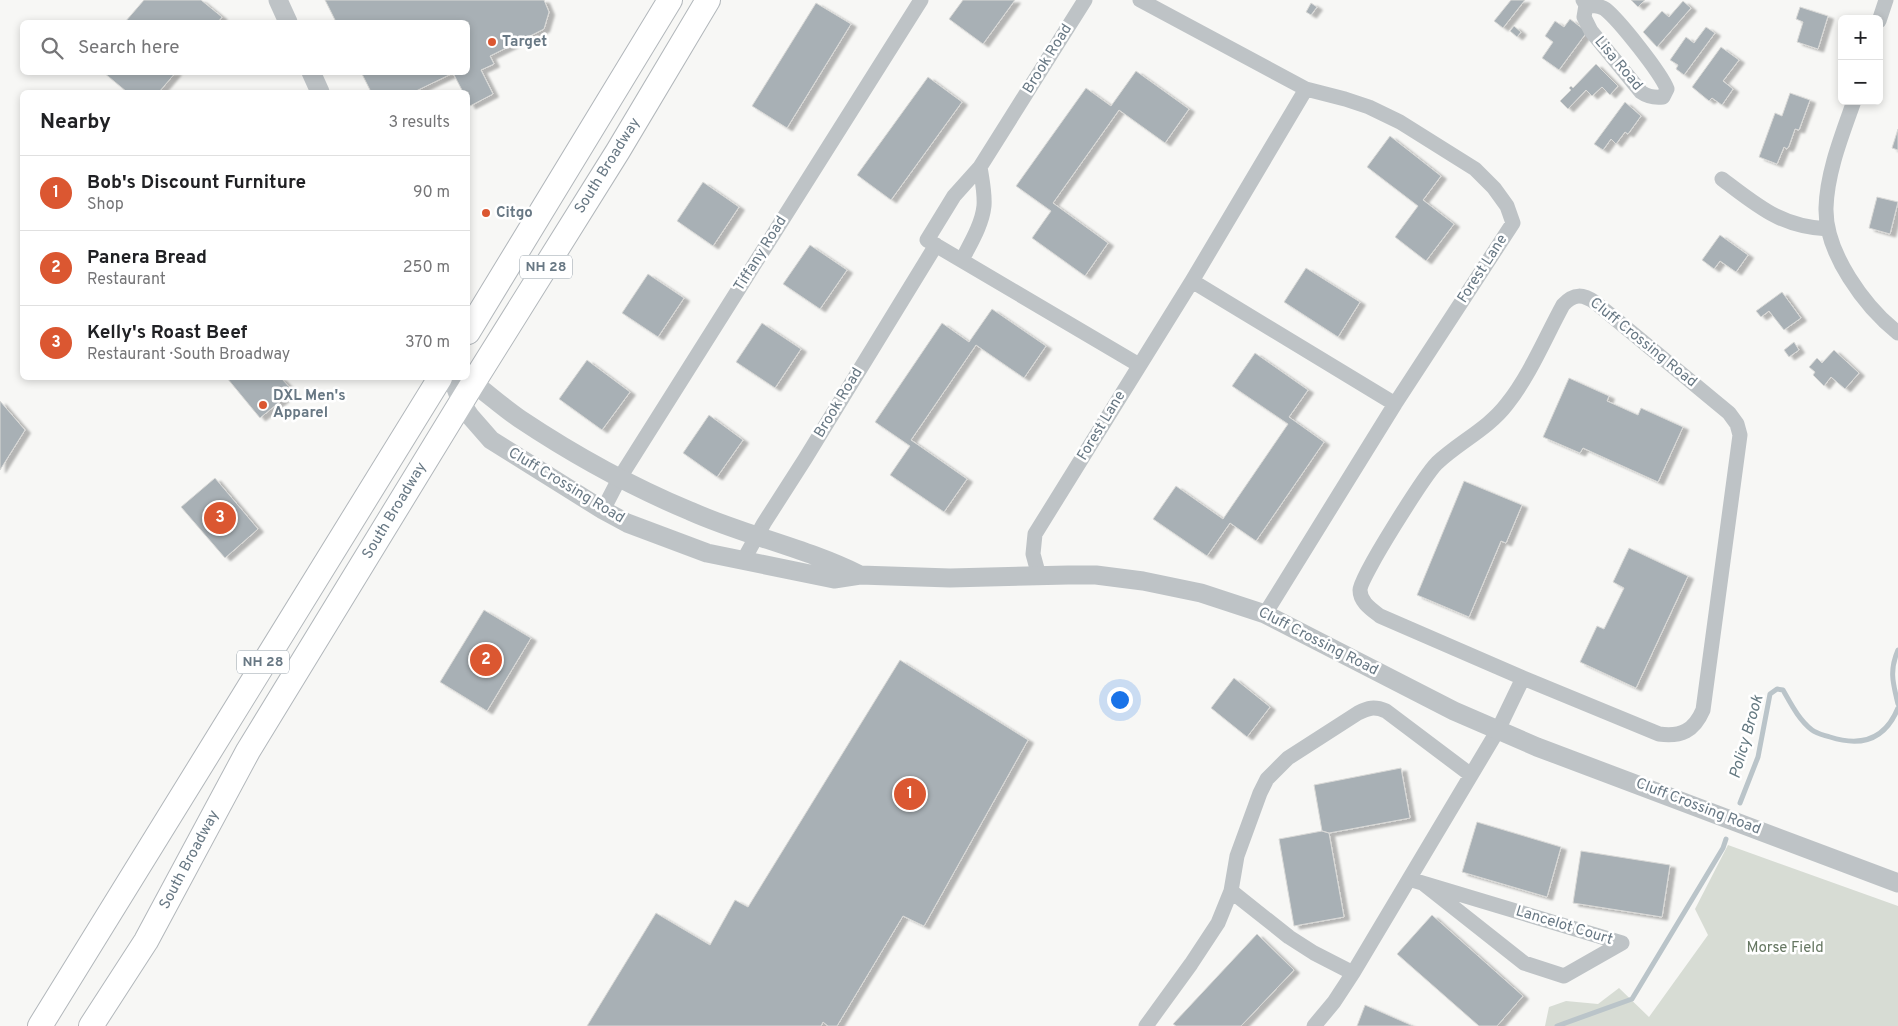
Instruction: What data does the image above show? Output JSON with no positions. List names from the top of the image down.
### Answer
{
  "streets": {
    "main road": ["South Broadway", "NH 28"],
    "street": [
      "Brook Road",
      "Lisa Road",
      "Tiffany Road",
      "Forest Lane",
      "Cluff Crossing Road",
      "Lancelot Court"
    ]
  },
  "crossings": [
    ["Brook Road", "Cluff Crossing Road"],
    ["South Broadway", "Cluff Crossing Road"],
    ["Tiffany Road", "Cluff Crossing Road"],
    ["Forest Lane", "Cluff Crossing Road"]
  ],
  "water": ["Policy Brook"],
  "parks": ["Morse Field"],
  "places": ["Target", "Citgo", "DXL Men's Apparel"],
  "page": {
    "map_buttons": ["+", "−"],
    "search": "Search here",
    "heading": ["Nearby", "3 results"],
    "list": [
      {
        "mark": "1",
        "name": "Bob's Discount Furniture",
        "note": "Shop",
        "value": "90 m"
      },
      {
        "mark": "2",
        "name": "Panera Bread",
        "note": "Restaurant",
        "value": "250 m"
      },
      {
        "mark": "3",
        "name": "Kelly's Roast Beef",
        "note": "Restaurant · South Broadway",
        "value": "370 m"
      }
    ],
    "pins": ["3", "2", "1"]
  }
}
